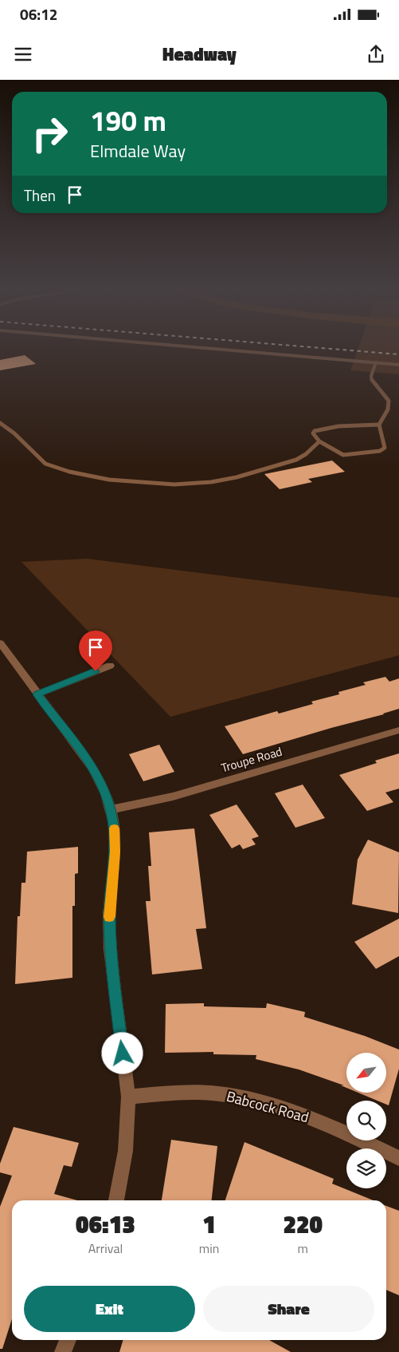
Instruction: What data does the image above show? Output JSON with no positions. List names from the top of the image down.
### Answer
{
  "streets": {
    "street": ["Troupe Road", "Babcock Road"]
  },
  "north": "bottom left",
  "page": {
    "status": "06:12",
    "header": "Headway",
    "turn": ["190 m", "Elmdale Way"],
    "then": "Then",
    "eta": [
      "06:13",
      "Arrival",
      "1",
      "min",
      "220",
      "m"
    ],
    "buttons": ["Exit", "Share"]
  }
}
